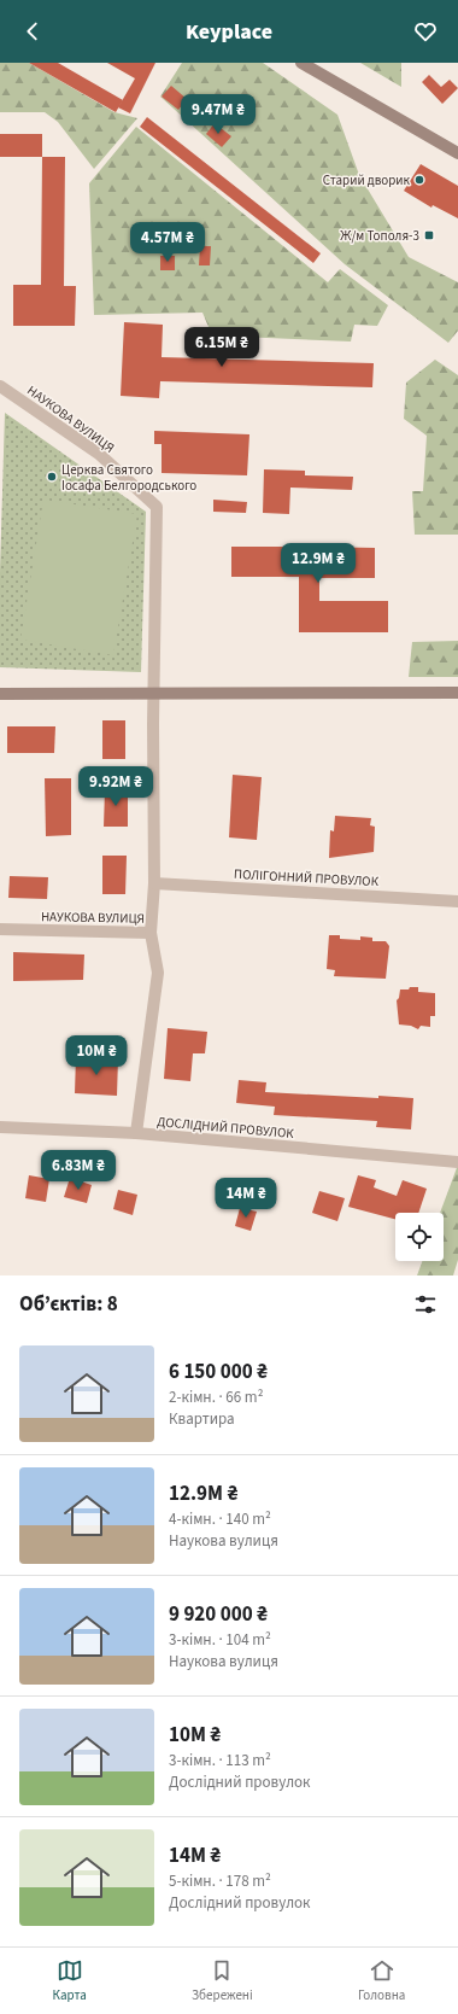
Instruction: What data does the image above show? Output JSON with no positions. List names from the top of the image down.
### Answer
{
  "streets": {
    "street": ["НАУКОВА ВУЛИЦЯ", "ПОЛІГОННИЙ ПРОВУЛОК", "ДОСЛІДНИЙ ПРОВУЛОК"]
  },
  "crossings": [
    ["НАУКОВА ВУЛИЦЯ", "ПОЛІГОННИЙ ПРОВУЛОК"]
  ],
  "places": {
    "other": ["Старий дворик", "Церква Святого Іосафа Белгородського"],
    "transit": ["Ж/м Тополя-3"]
  },
  "page": {
    "header": "Keyplace",
    "price": [
      "9.47M ₴",
      "4.57M ₴",
      "6.15M ₴",
      "12.9M ₴",
      "9.92M ₴",
      "10M ₴",
      "6.83M ₴",
      "14M ₴"
    ],
    "heading": "Об’єктів: 8",
    "list": [
      {
        "name": "6 150 000 ₴",
        "note": "2-кімн. · 66 m² · Квартира"
      },
      {
        "name": "12.9M ₴",
        "note": "4-кімн. · 140 m² · Наукова вулиця"
      },
      {
        "name": "9 920 000 ₴",
        "note": "3-кімн. · 104 m² · Наукова вулиця"
      },
      {
        "name": "10M ₴",
        "note": "3-кімн. · 113 m² · Дослідний провулок"
      },
      {
        "name": "14M ₴",
        "note": "5-кімн. · 178 m² · Дослідний провулок"
      }
    ],
    "tabs": ["Карта", "Збережені", "Головна"]
  }
}
